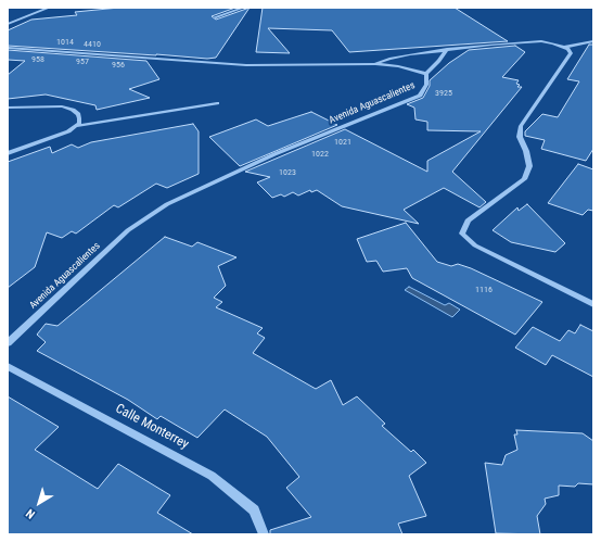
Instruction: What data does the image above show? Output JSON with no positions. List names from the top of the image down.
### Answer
{
  "streets": {
    "street": ["Avenida Aguascalientes", "Calle Monterrey"]
  },
  "house_numbers": [
    "1014",
    "4410",
    "958",
    "957",
    "956",
    "3925",
    "1021",
    "1022",
    "1023",
    "1116"
  ],
  "north": "bottom left"
}
